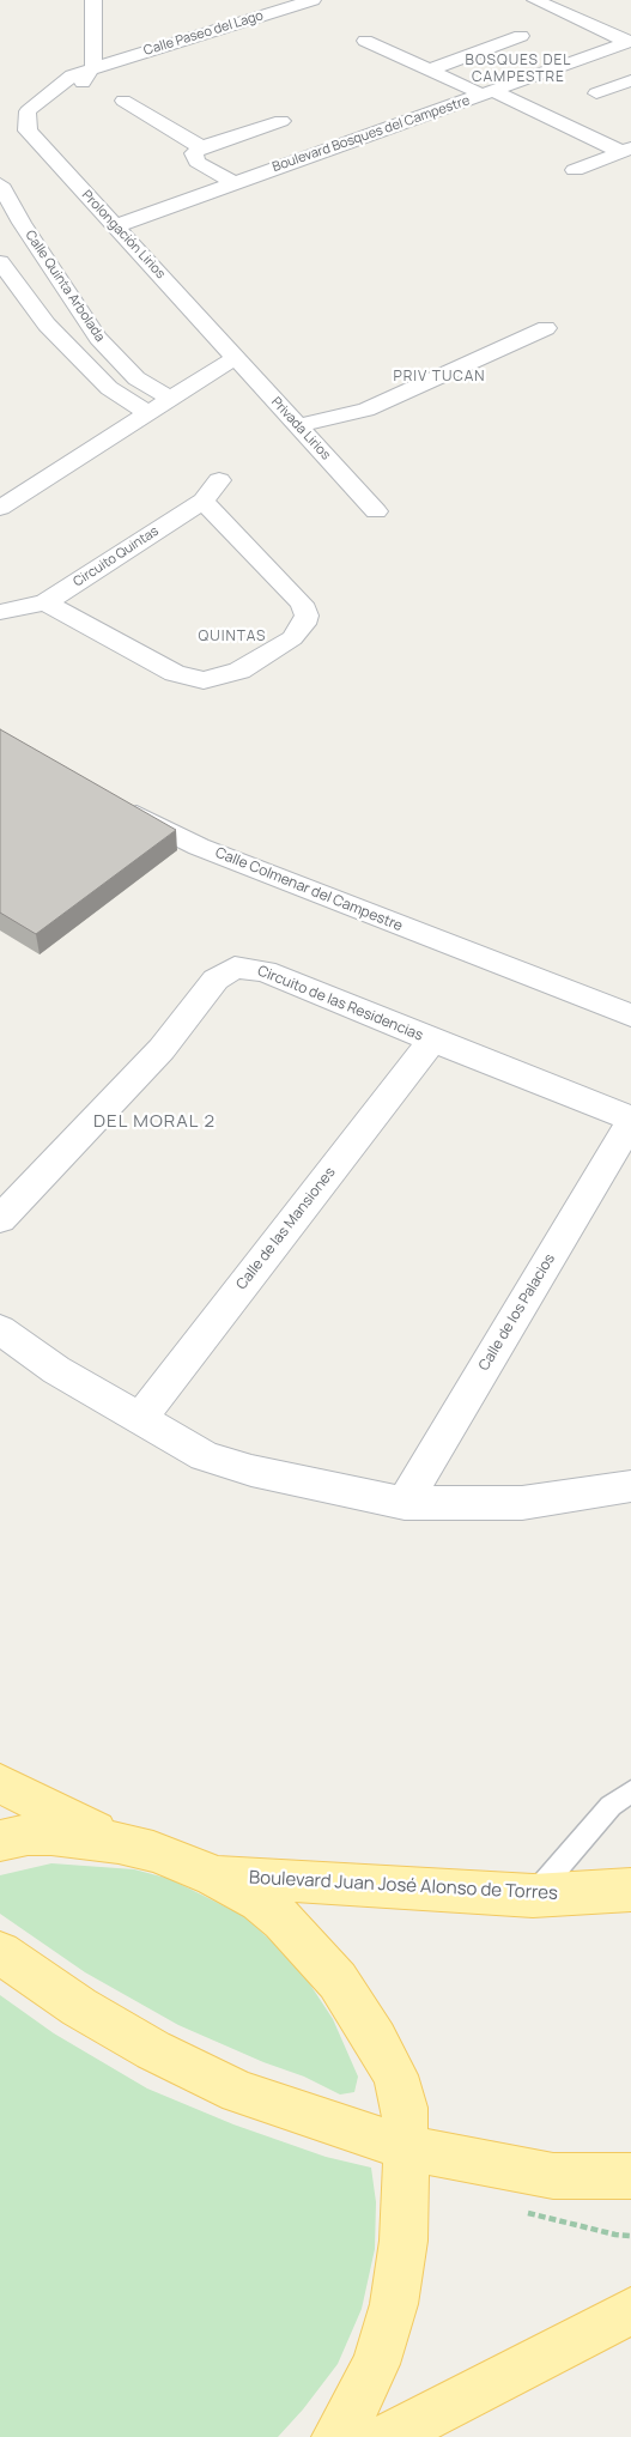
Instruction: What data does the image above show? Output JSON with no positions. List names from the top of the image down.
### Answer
{
  "streets": {
    "main road": ["Boulevard Juan José Alonso de Torres"],
    "street": [
      "Calle Paseo del Lago",
      "Boulevard Bosques del Campestre",
      "Prolongación Lirios",
      "Calle Quinta Arbolada",
      "Privada Lirios",
      "Circuito Quintas",
      "Calle Colmenar del Campestre",
      "Circuito de las Residencias",
      "Calle de las Mansiones",
      "Calle de los Palacios"
    ]
  },
  "crossings": [
    ["Calle Paseo del Lago", "Prolongación Lirios"],
    ["Boulevard Bosques del Campestre", "Prolongación Lirios"],
    ["Prolongación Lirios", "Privada Lirios"],
    ["Circuito de las Residencias", "Calle de las Mansiones"],
    ["Circuito de las Residencias", "Calle de los Palacios"]
  ],
  "districts": [
    "BOSQUES DEL CAMPESTRE",
    "PRIV TUCAN",
    "QUINTAS",
    "DEL MORAL 2"
  ]
}
